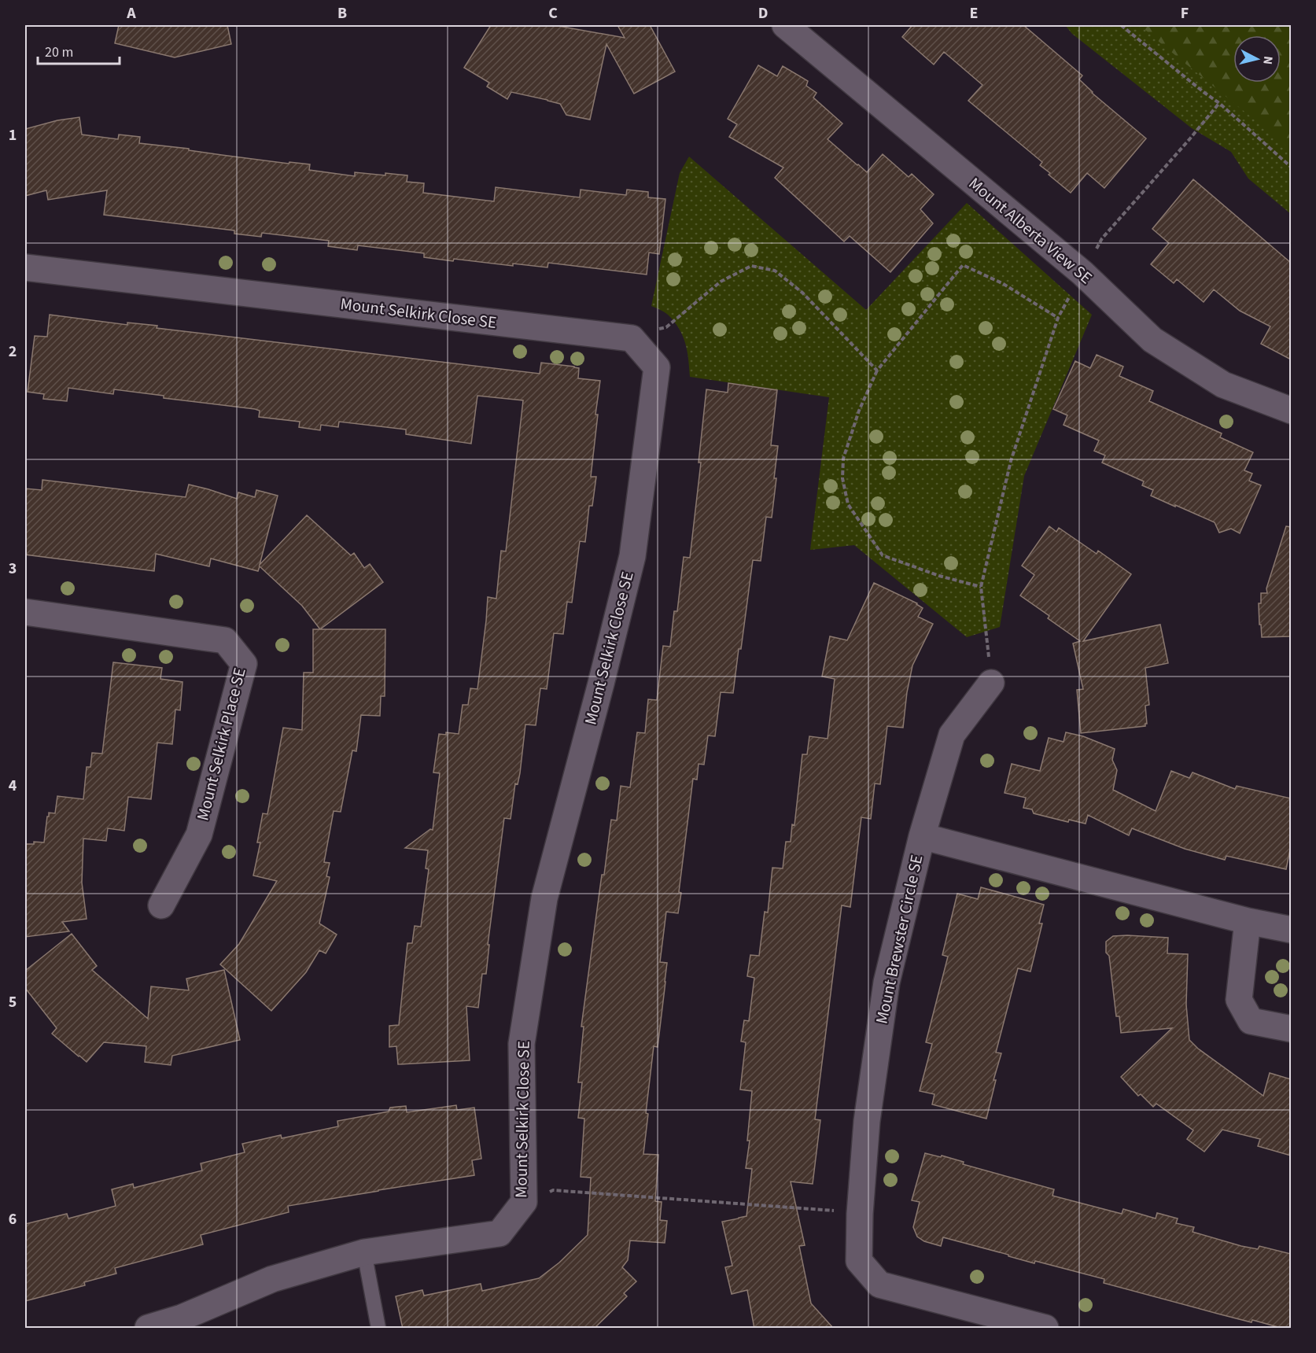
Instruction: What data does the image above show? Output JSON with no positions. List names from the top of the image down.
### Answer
{
  "streets": {
    "street": [
      "Mount Alberta View SE",
      "Mount Selkirk Close SE",
      "Mount Selkirk Place SE",
      "Mount Brewster Circle SE"
    ]
  },
  "scale_bar": "20 m",
  "north": "right",
  "grid": {
    "columns": [
      "A",
      "B",
      "C",
      "D",
      "E",
      "F"
    ],
    "rows": [
      "1",
      "2",
      "3",
      "4",
      "5",
      "6"
    ]
  }
}
